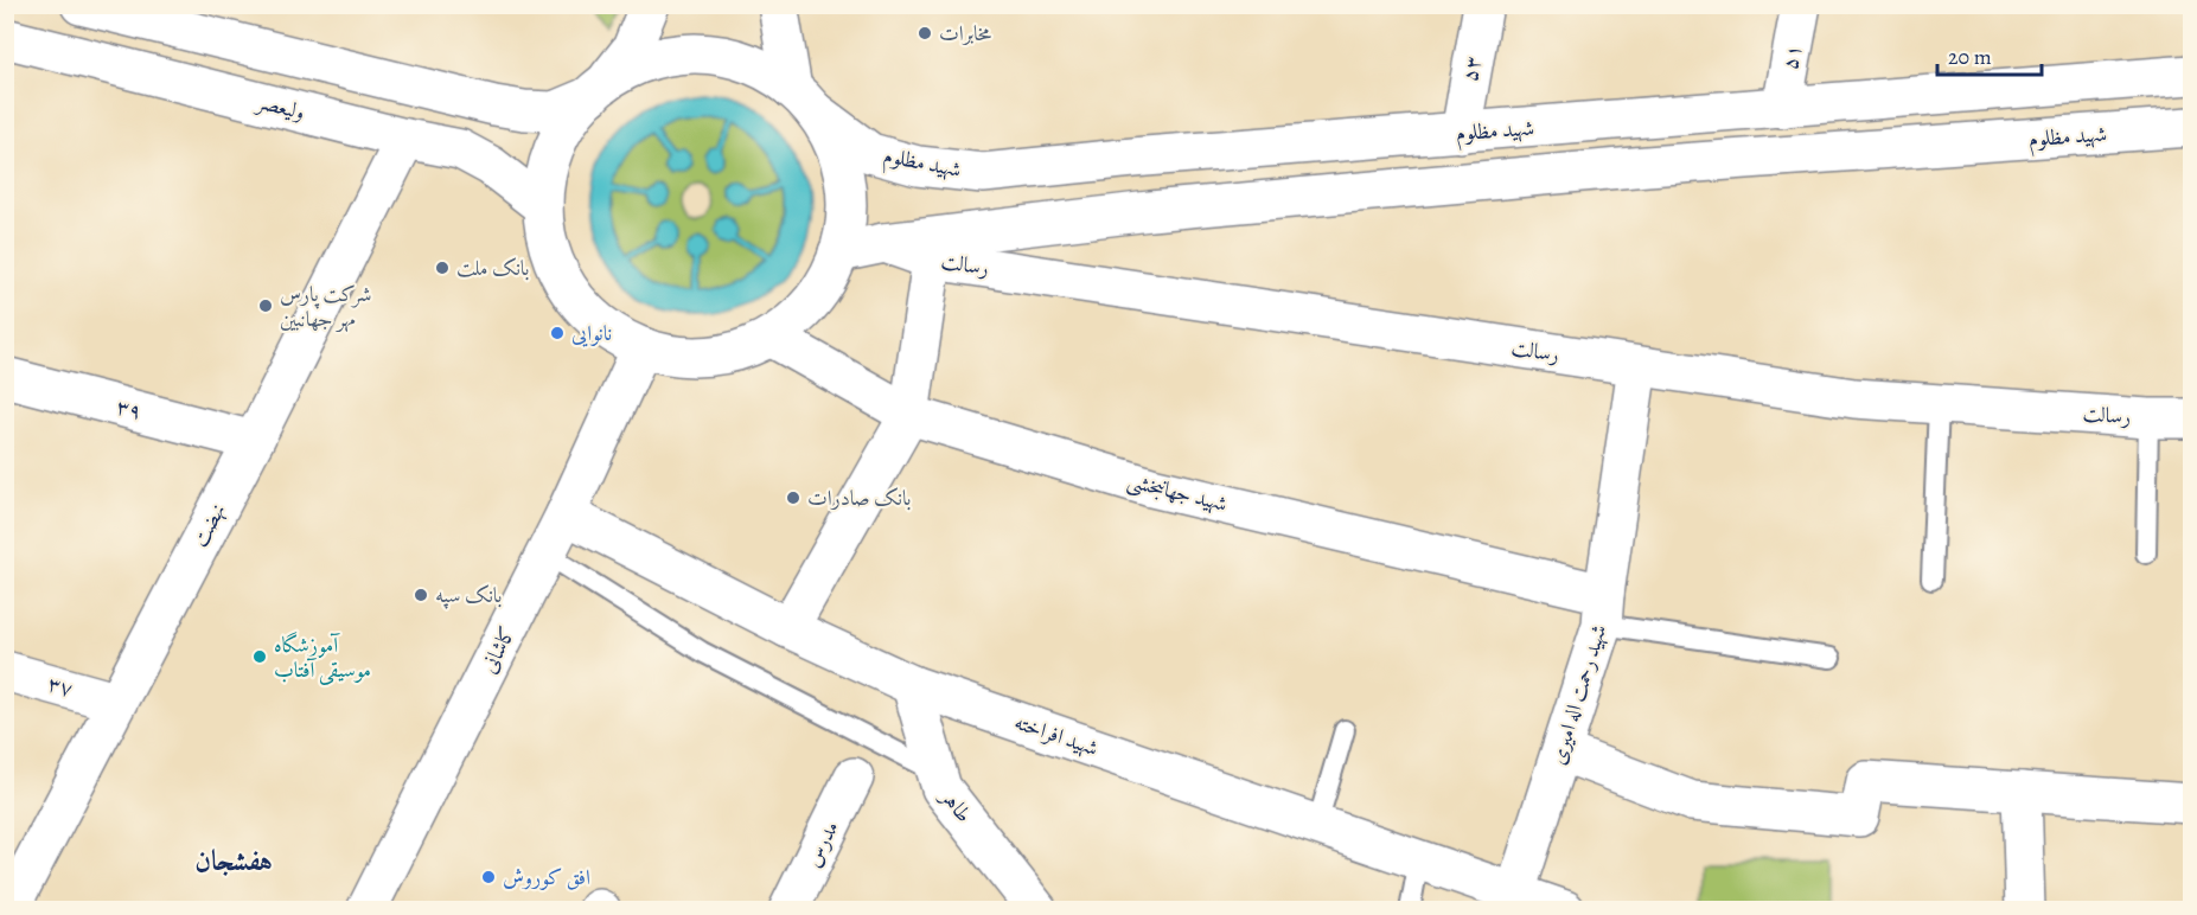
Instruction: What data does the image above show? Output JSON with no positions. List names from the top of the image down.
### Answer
{
  "streets": {
    "main road": [
      "۵۱",
      "۵۳",
      "ولیعصر",
      "شهید مظلوم",
      "رسالت",
      "۳۹",
      "شهید جهانبخشی",
      "نهضت",
      "کاشانی",
      "۳۷",
      "شهید رحمت اله امیری",
      "شهید افراخته",
      "طاهر",
      "مدرس"
    ]
  },
  "crossings": [
    ["۵۱", "شهید مظلوم"],
    ["۵۳", "شهید مظلوم"],
    ["ولیعصر", "نهضت"],
    ["شهید مظلوم", "رسالت"],
    ["رسالت", "شهید رحمت اله امیری"],
    ["۳۹", "نهضت"],
    ["شهید جهانبخشی", "شهید رحمت اله امیری"],
    ["نهضت", "۳۷"],
    ["کاشانی", "شهید افراخته"],
    ["شهید رحمت اله امیری", "شهید افراخته"],
    ["شهید افراخته", "طاهر"]
  ],
  "districts": ["هفشجان"],
  "places": [
    "مخابرات",
    "بانک ملت",
    "شرکت پارس مهر جهانبین",
    "نانوایی",
    "بانک صادرات",
    "بانک سپه",
    "آموزشگاه موسیقی آفتاب",
    "افق کوروش"
  ],
  "scale_bar": "20 m"
}
